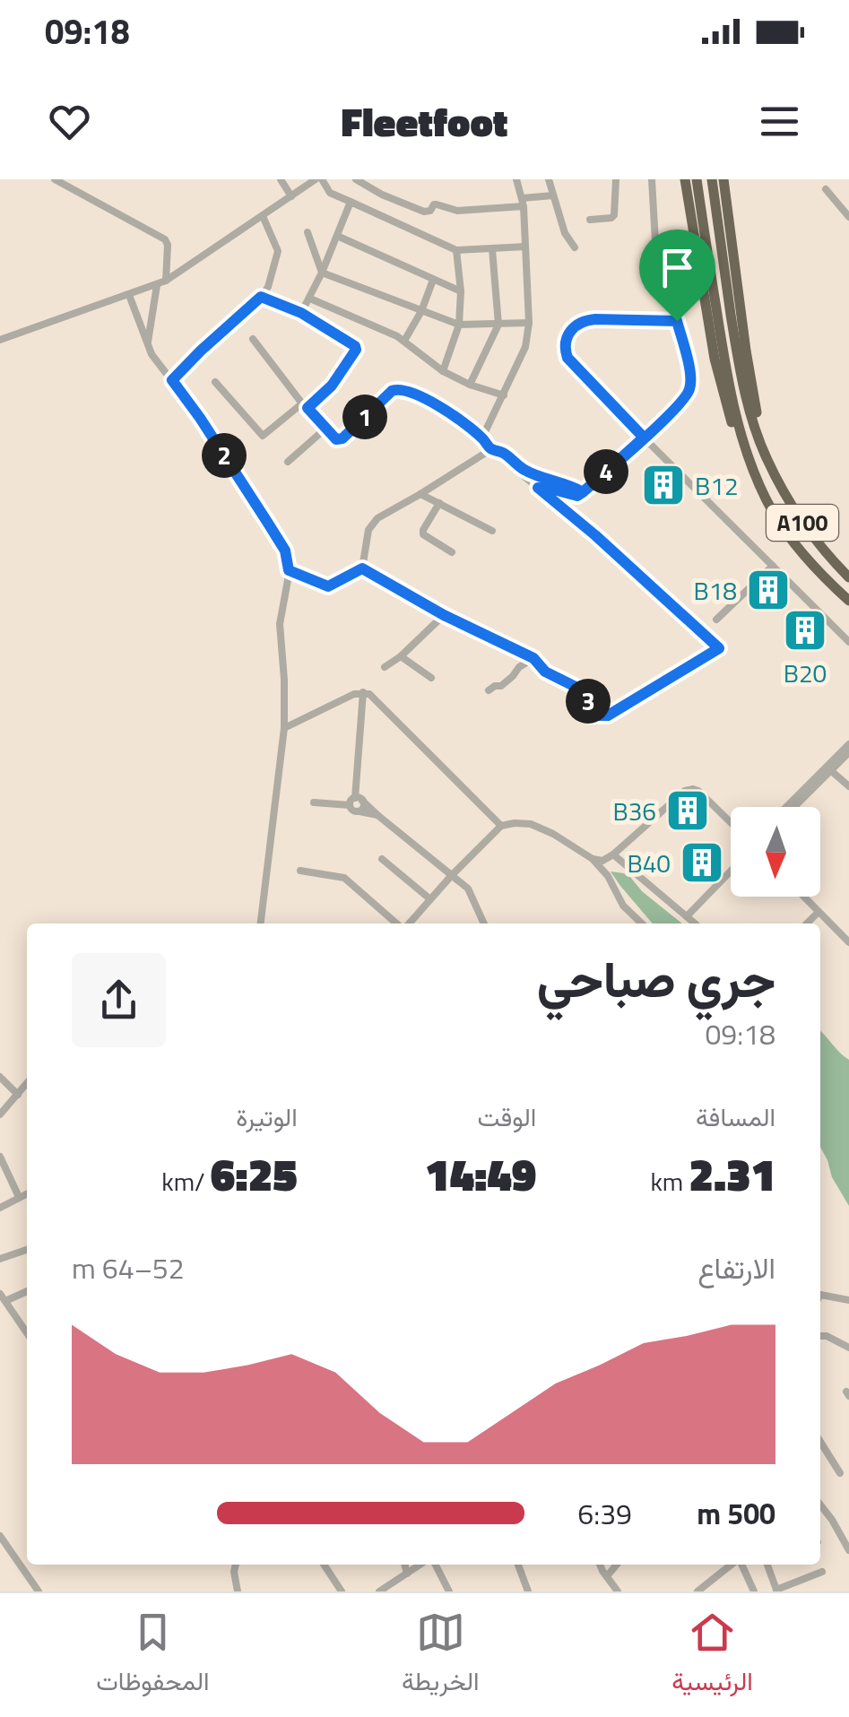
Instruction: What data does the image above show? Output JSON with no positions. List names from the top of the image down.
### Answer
{
  "streets": {
    "highway": ["A100"]
  },
  "places": {
    "building": [
      "B12",
      "B18",
      "B20",
      "B36",
      "B40"
    ]
  },
  "north": "bottom",
  "page": {
    "status": "09:18",
    "header": "Fleetfoot",
    "pins": [
      "1",
      "2",
      "4",
      "3"
    ],
    "heading": ["جري صباحي", "09:18"],
    "stats": [
      ["المسافة", "2.31 km"],
      ["الوقت", "14:49"],
      ["الوتيرة", "6:25 /km"]
    ],
    "chart": ["الارتفاع", "52–64 m"],
    "list": [
      {
        "name": "500 m",
        "note": "6:39"
      }
    ],
    "tabs": ["الرئيسية", "الخريطة", "المحفوظات"]
  }
}
